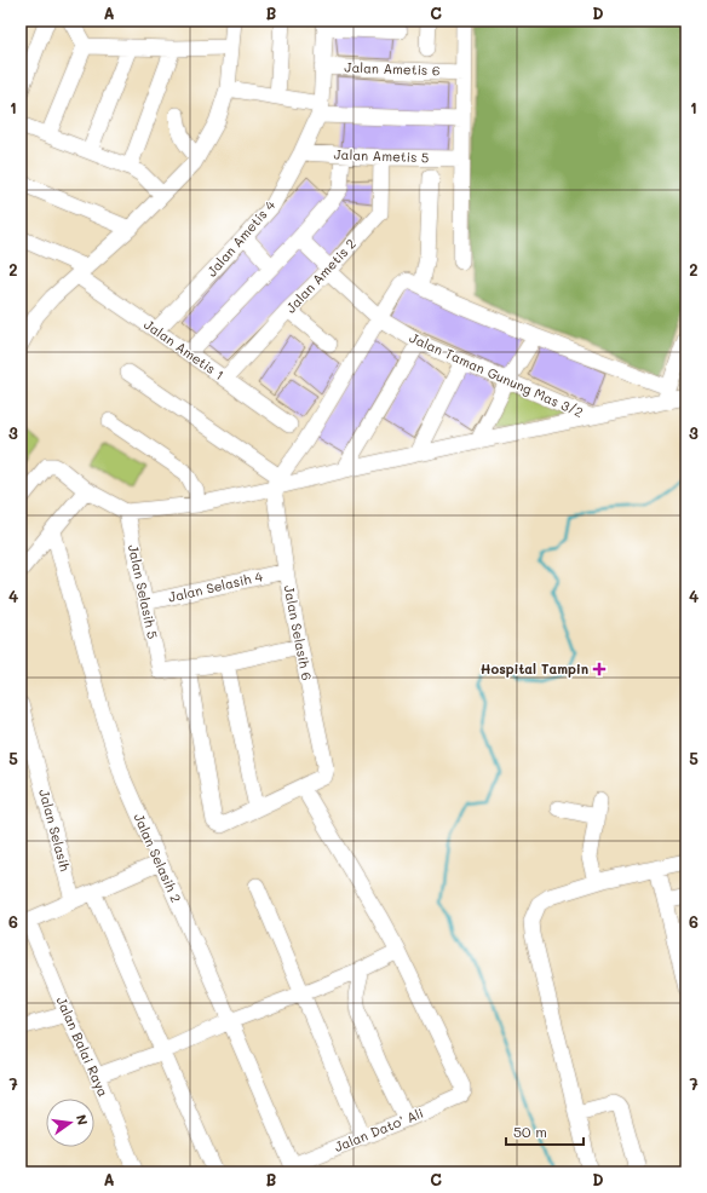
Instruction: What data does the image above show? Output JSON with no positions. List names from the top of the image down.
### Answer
{
  "streets": {
    "street": [
      "Jalan Ametis 6",
      "Jalan Ametis 5",
      "Jalan Ametis 4",
      "Jalan Ametis 2",
      "Jalan Ametis 1",
      "Jalan Taman Gunung Mas 3/2",
      "Jalan Selasih 4",
      "Jalan Selasih 5",
      "Jalan Selasih 6",
      "Jalan Selasih",
      "Jalan Selasih 2",
      "Jalan Balai Raya",
      "Jalan Dato’ Ali"
    ]
  },
  "crossings": [
    ["Jalan Ametis 6", "Jalan Ametis 4"],
    ["Jalan Ametis 5", "Jalan Ametis 4"],
    ["Jalan Ametis 5", "Jalan Ametis 2"],
    ["Jalan Ametis 4", "Jalan Ametis 1"],
    ["Jalan Ametis 2", "Jalan Ametis 1"],
    ["Jalan Ametis 2", "Jalan Taman Gunung Mas 3/2"],
    ["Jalan Selasih 4", "Jalan Selasih 5"],
    ["Jalan Selasih 4", "Jalan Selasih 6"],
    ["Jalan Selasih 2", "Jalan Dato’ Ali"]
  ],
  "places": {
    "health": ["Hospital Tampin"]
  },
  "scale_bar": "50 m",
  "north": "right",
  "grid": {
    "columns": [
      "A",
      "B",
      "C",
      "D"
    ],
    "rows": [
      "1",
      "2",
      "3",
      "4",
      "5",
      "6",
      "7"
    ]
  }
}
